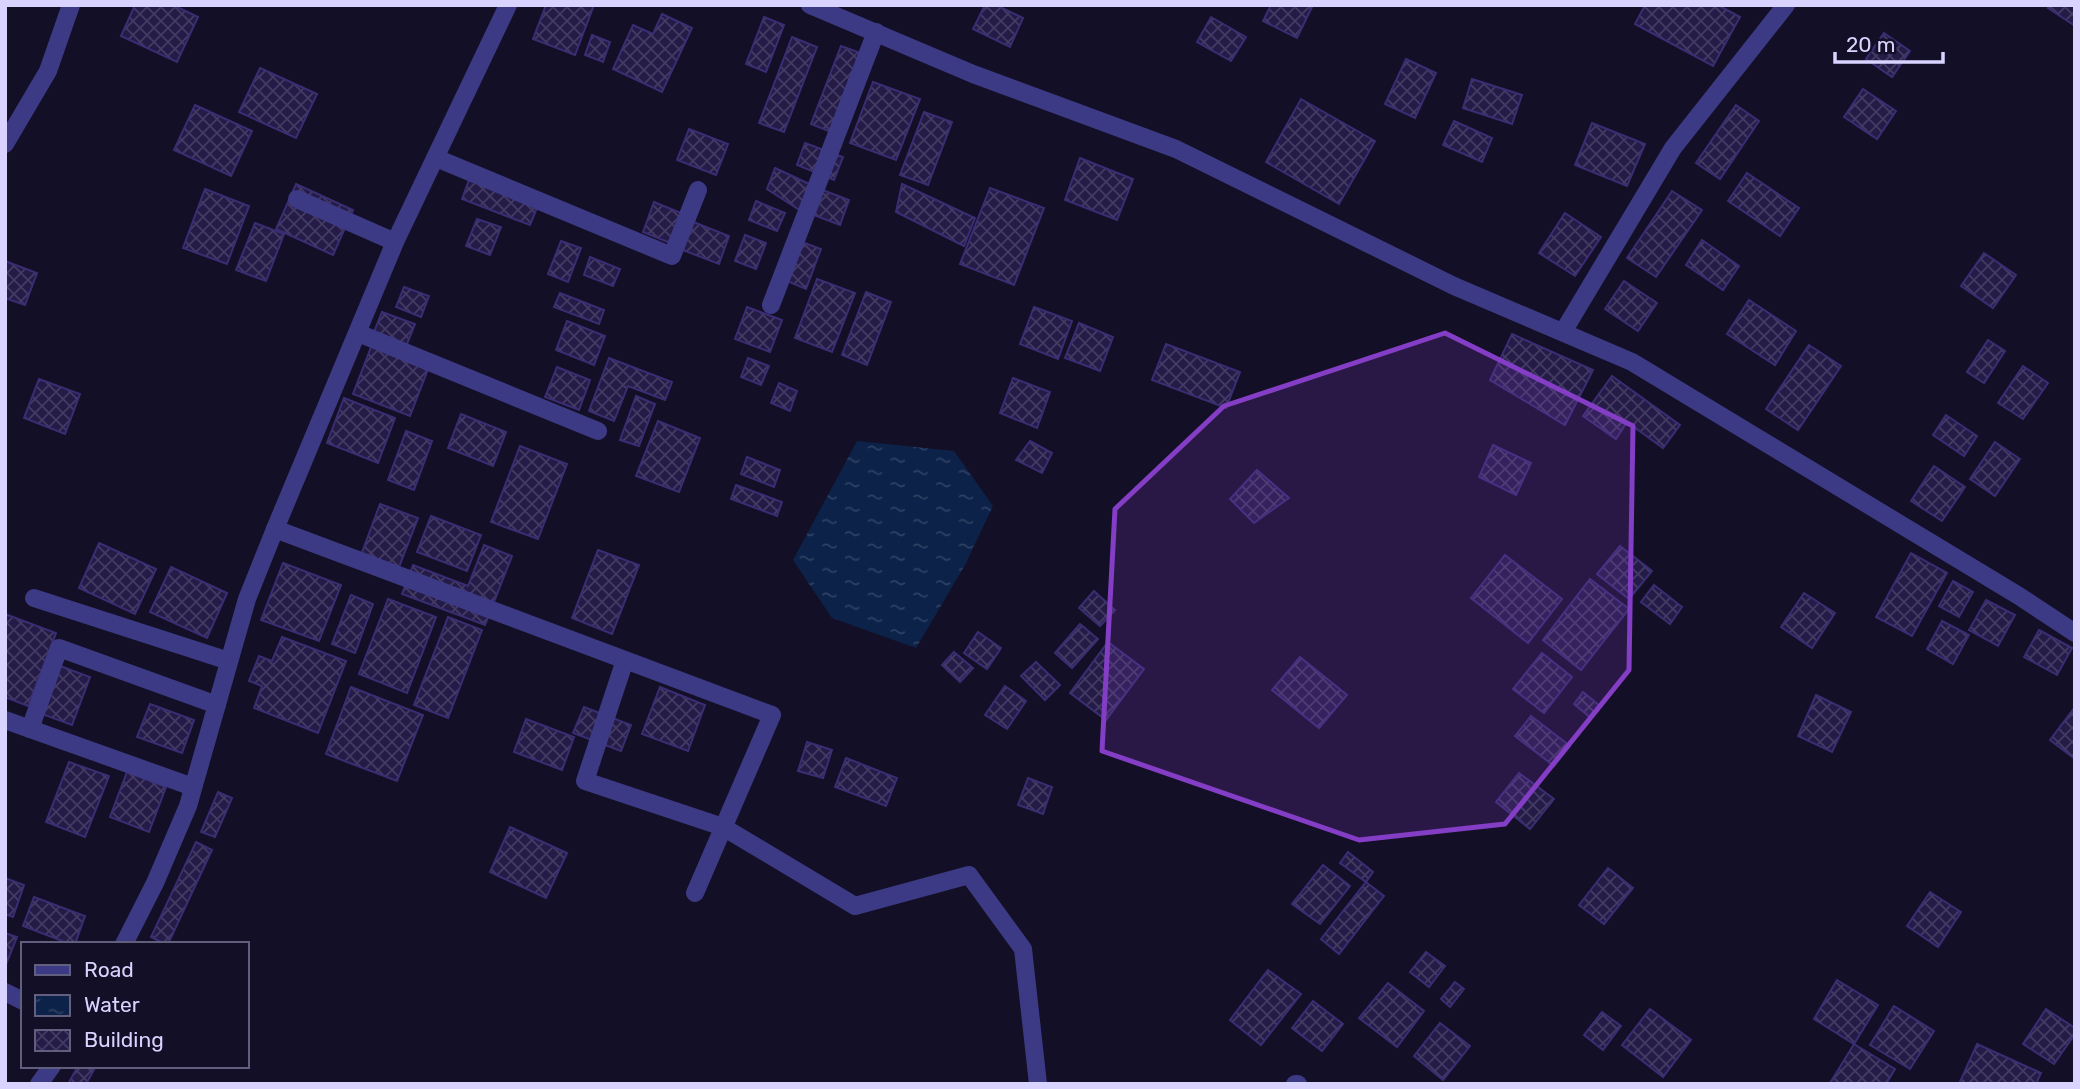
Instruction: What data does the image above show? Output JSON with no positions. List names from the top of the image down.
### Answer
{
  "legend": ["Road", "Water", "Building"],
  "scale_bar": "20 m"
}
